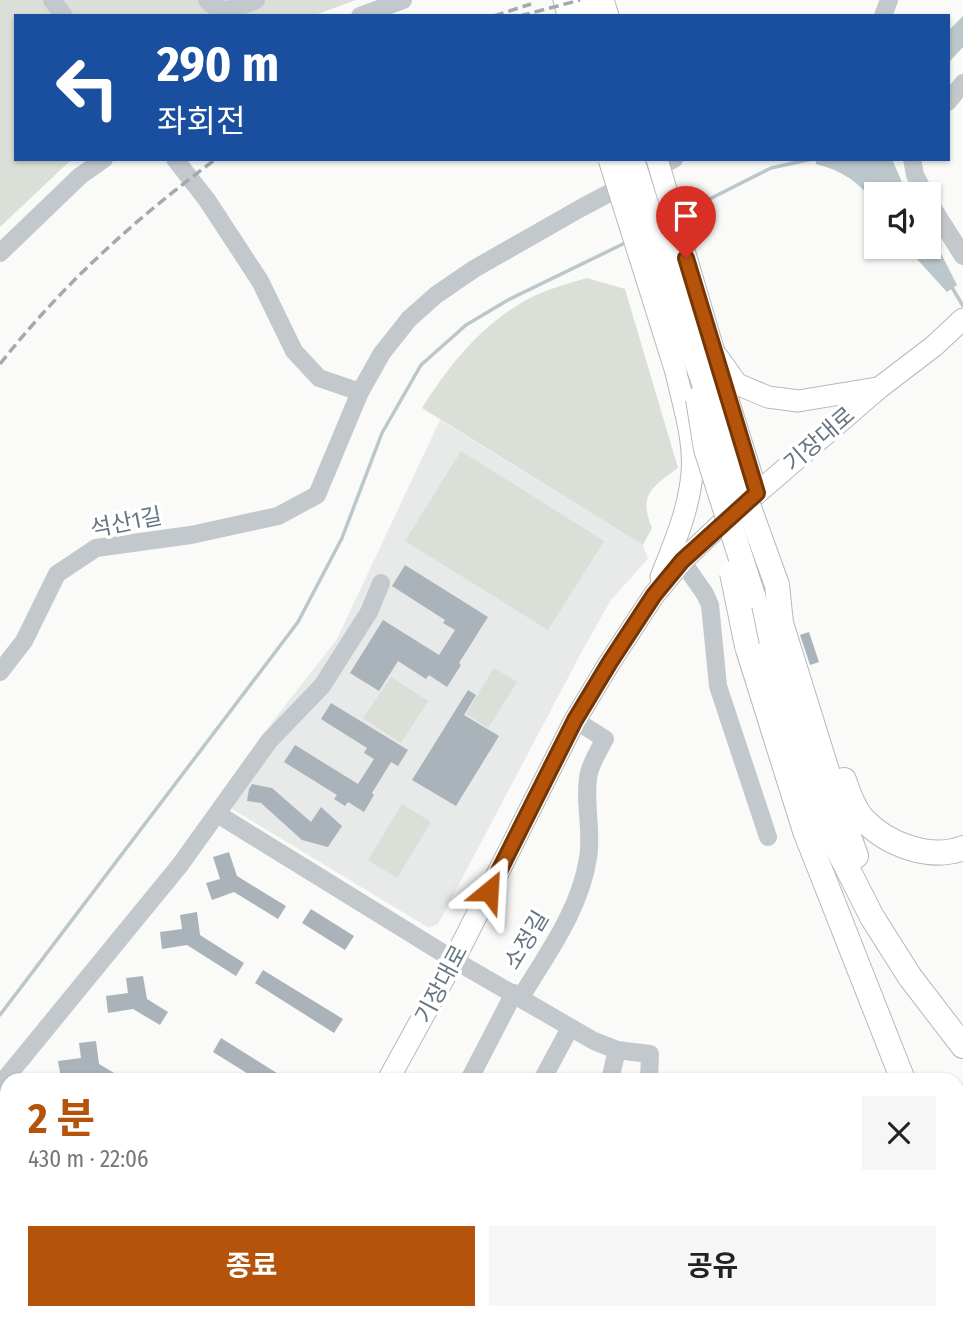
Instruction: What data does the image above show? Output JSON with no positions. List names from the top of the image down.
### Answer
{
  "streets": {
    "main road": ["기장대로"],
    "street": ["석산1길", "소정길"]
  },
  "crossings": [
    ["기장대로", "소정길"]
  ],
  "page": {
    "turn": ["290 m", "좌회전"],
    "heading": ["2 분", "430 m · 22:06"],
    "buttons": ["종료", "공유"]
  }
}
